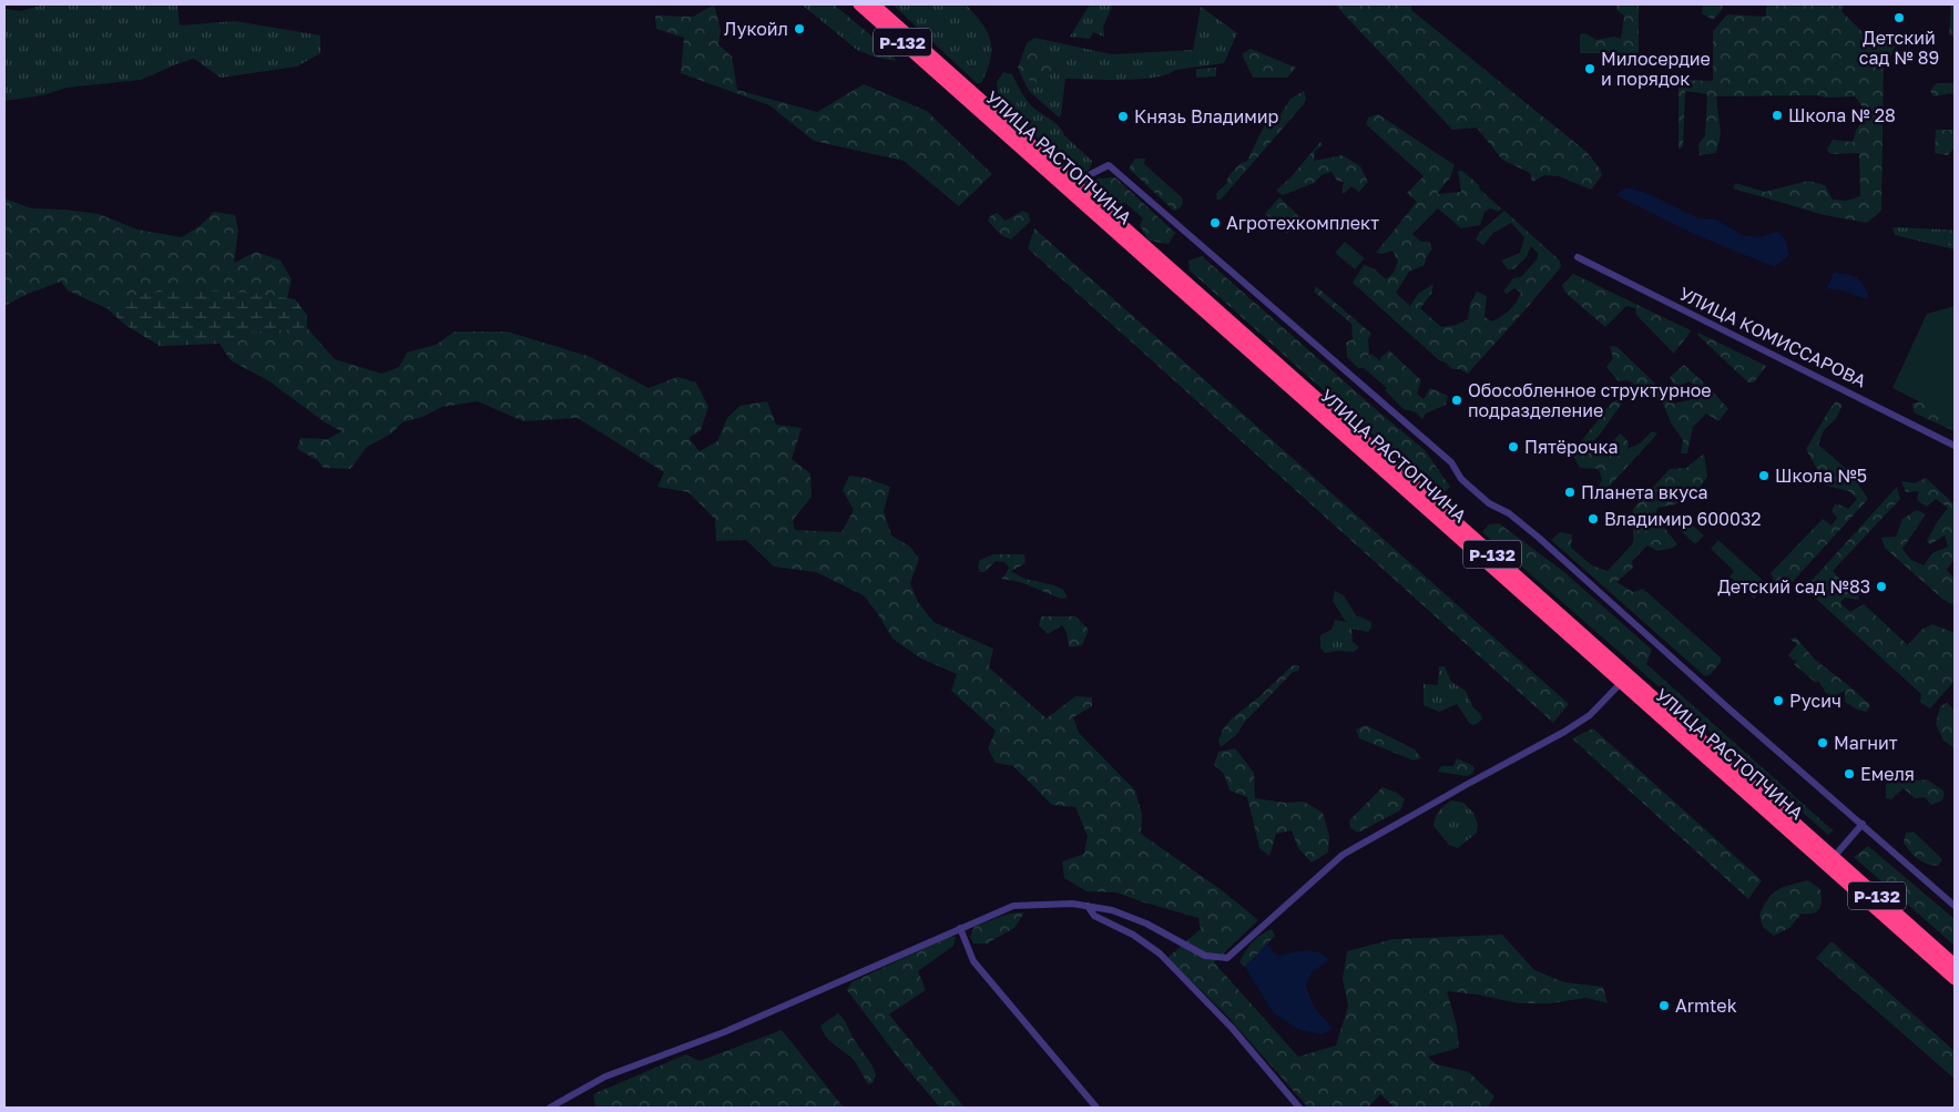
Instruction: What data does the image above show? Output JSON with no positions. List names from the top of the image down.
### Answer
{
  "streets": {
    "highway": ["Р-132", "УЛИЦА РАСТОПЧИНА"],
    "street": ["УЛИЦА КОМИССАРОВА"]
  },
  "places": [
    "Детский сад № 89",
    "Лукойл",
    "Милосердие и порядок",
    "Школа № 28",
    "Князь Владимир",
    "Агротехкомплект",
    "Обособленное структурное подразделение",
    "Пятёрочка",
    "Школа №5",
    "Планета вкуса",
    "Владимир 600032",
    "Детский сад №83",
    "Русич",
    "Магнит",
    "Емеля",
    "Armtek"
  ]
}
